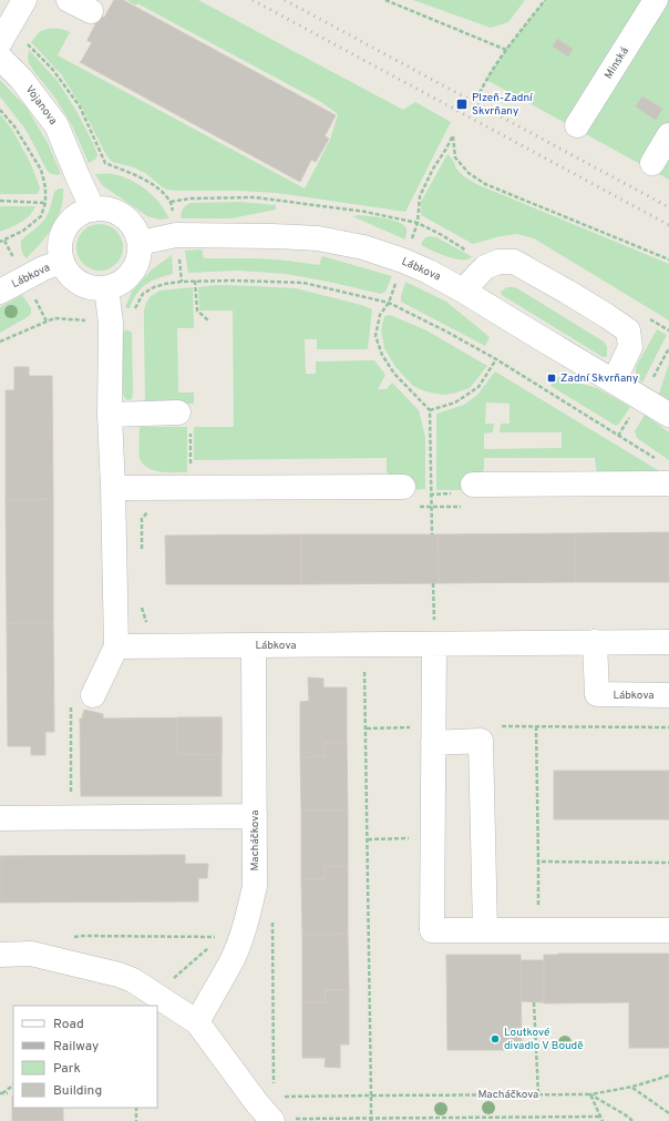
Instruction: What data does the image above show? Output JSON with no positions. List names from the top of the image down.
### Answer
{
  "streets": {
    "street": [
      "Minská",
      "Vojanova",
      "Lábkova",
      "Macháčkova"
    ]
  },
  "crossings": [
    ["Vojanova", "Lábkova"],
    ["Lábkova", "Macháčkova"]
  ],
  "places": {
    "transit": ["Plzeň-Zadní Skvrňany", "Zadní Skvrňany"],
    "other": ["Loutkové divadlo V Boudě"]
  },
  "legend": [
    "Road",
    "Railway",
    "Park",
    "Building"
  ]
}
